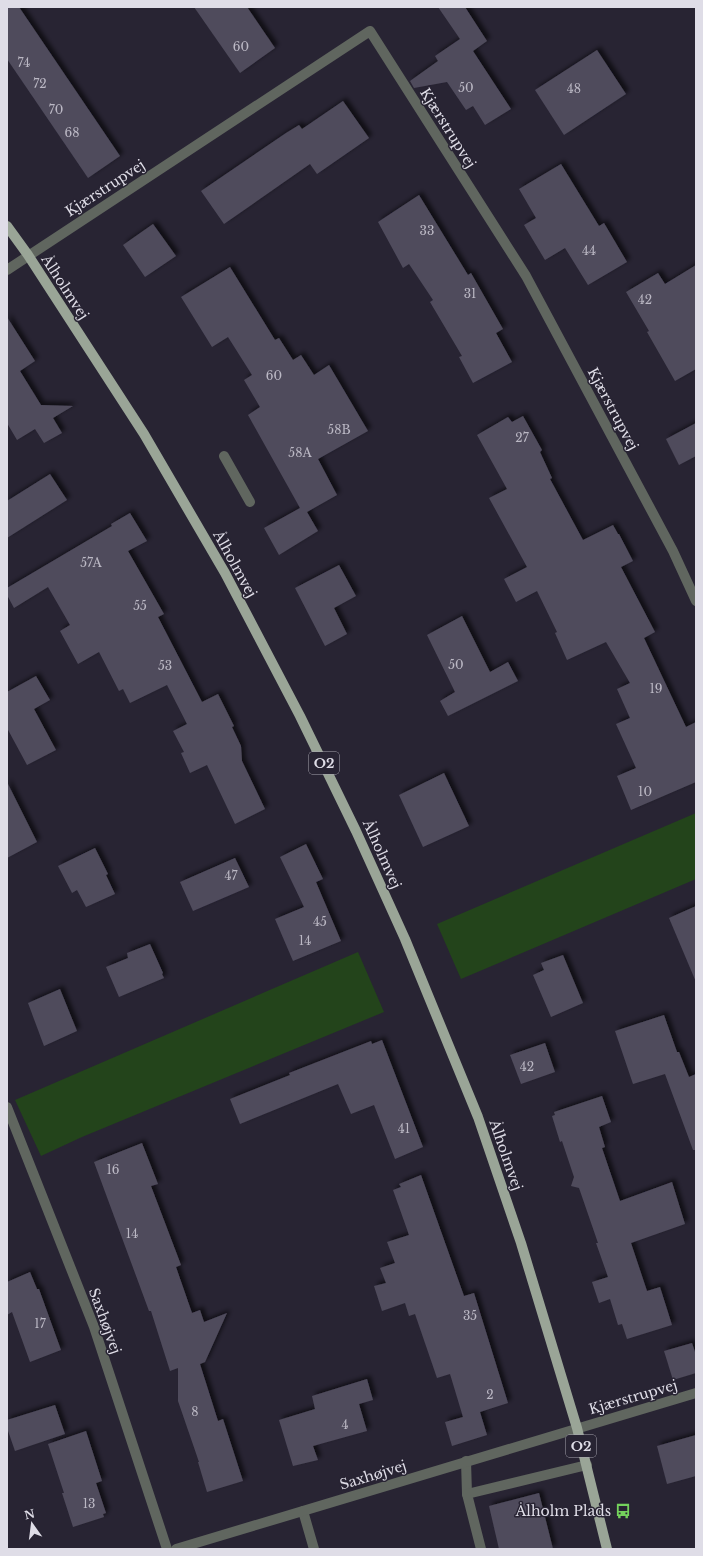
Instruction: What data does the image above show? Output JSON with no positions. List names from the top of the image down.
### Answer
{
  "streets": {
    "main road": ["Ålholmvej", "O2"],
    "street": ["Kjærstrupvej", "Saxhøjvej"]
  },
  "crossings": [
    ["Kjærstrupvej", "Ålholmvej"],
    ["Kjærstrupvej", "Saxhøjvej"],
    ["Ålholmvej", "Saxhøjvej"]
  ],
  "places": {
    "bus stop": ["Ålholm Plads"]
  },
  "house_numbers": [
    "60",
    "74",
    "72",
    "50",
    "48",
    "70",
    "68",
    "33",
    "44",
    "31",
    "42",
    "60",
    "58B",
    "27",
    "58A",
    "57A",
    "55",
    "50",
    "53",
    "19",
    "10",
    "47",
    "45",
    "14",
    "42",
    "41",
    "16",
    "14",
    "35",
    "17",
    "2",
    "8",
    "4",
    "13"
  ],
  "north": "top"
}
